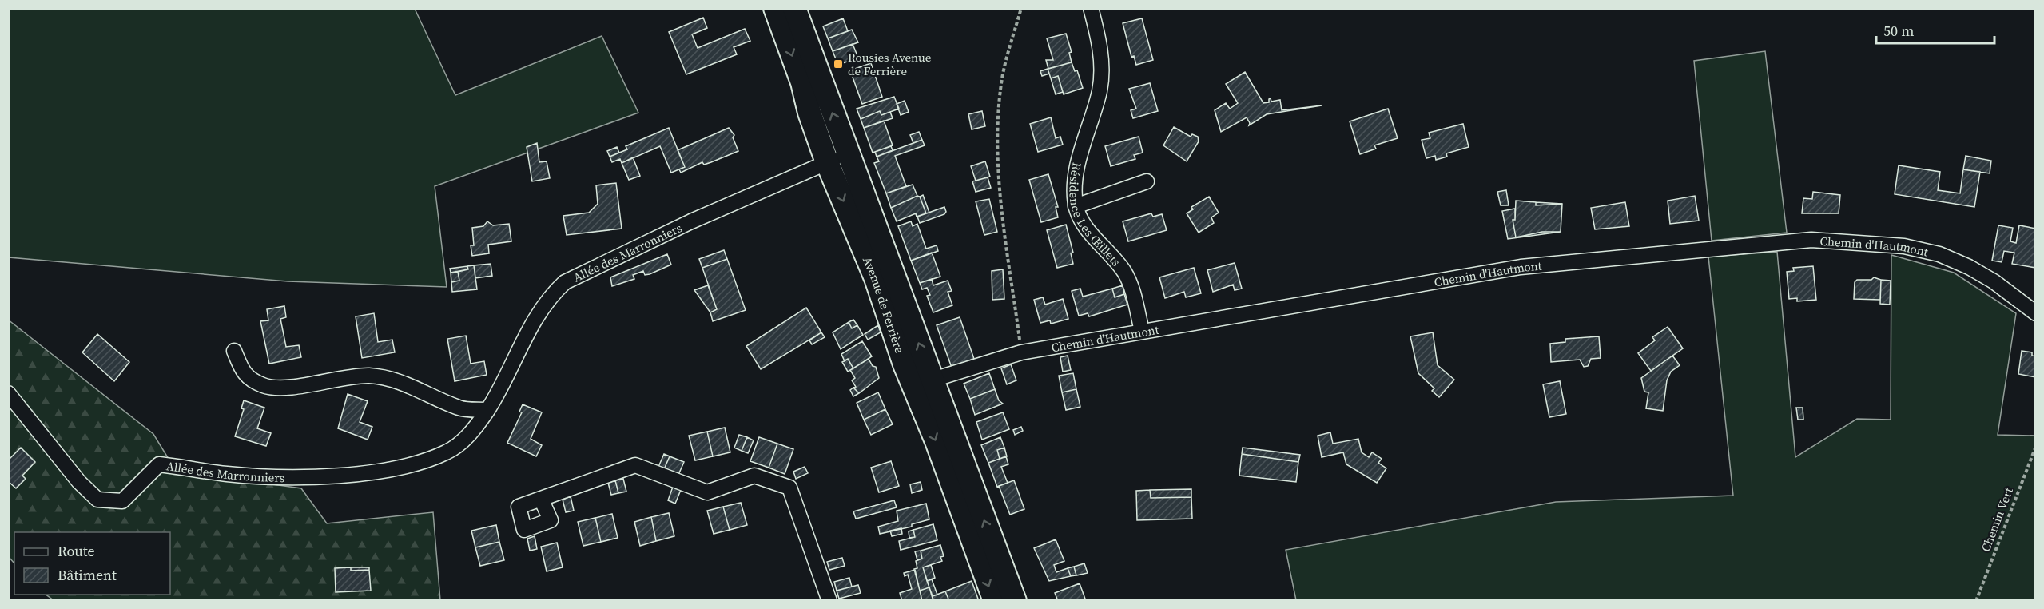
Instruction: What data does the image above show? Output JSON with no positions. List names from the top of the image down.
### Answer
{
  "streets": {
    "main road": ["Avenue de Ferrière"],
    "street": ["Résidence Les Œillets", "Chemin d'Hautmont", "Allée des Marronniers"],
    "path": ["Chemin Vert"]
  },
  "crossings": [
    ["Résidence Les Œillets", "Chemin d'Hautmont"],
    ["Chemin d'Hautmont", "Avenue de Ferrière"],
    ["Allée des Marronniers", "Avenue de Ferrière"]
  ],
  "places": {
    "transit": ["Rousies Avenue de Ferrière"]
  },
  "legend": ["Route", "Bâtiment"],
  "scale_bar": "50 m"
}
